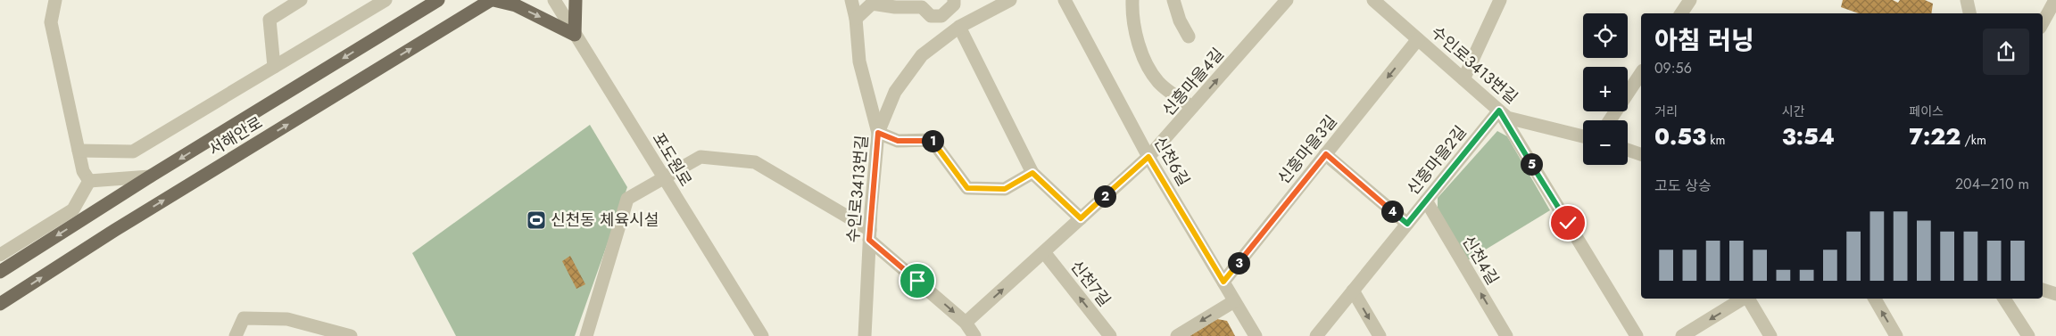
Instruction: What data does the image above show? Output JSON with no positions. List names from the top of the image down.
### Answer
{
  "streets": {
    "main road": ["서해안로"],
    "street": [
      "수인로3413번길",
      "신흥마을4길",
      "신흥마을3길",
      "포도원로",
      "신흥마을2길",
      "신천6길",
      "신천4길",
      "신천7길"
    ]
  },
  "crossings": [
    ["수인로3413번길", "신흥마을3길"],
    ["수인로3413번길", "신흥마을2길"],
    ["신흥마을4길", "신천6길"],
    ["신흥마을4길", "신천7길"],
    ["신흥마을3길", "신천6길"],
    ["신흥마을2길", "신천4길"]
  ],
  "one_way": ["신흥마을4길", "신흥마을3길", "신천7길"],
  "places": {
    "sports": ["신천동 체육시설"]
  },
  "page": {
    "map_buttons": ["+", "−"],
    "heading": ["아침 러닝", "09:56"],
    "stats": [
      ["거리", "0.53 km"],
      ["시간", "3:54"],
      ["페이스", "7:22 /km"]
    ],
    "pins": [
      "1",
      "5",
      "2",
      "4",
      "3"
    ],
    "chart": ["고도 상승", "204–210 m"]
  }
}
